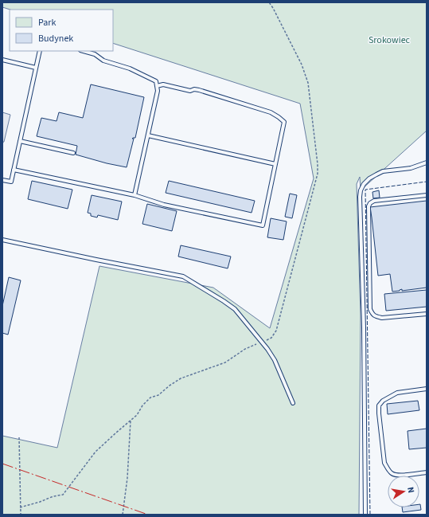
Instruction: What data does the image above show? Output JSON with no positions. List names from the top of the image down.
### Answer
{
  "parks": ["Srokowiec"],
  "legend": ["Park", "Budynek"],
  "north": "right"
}
